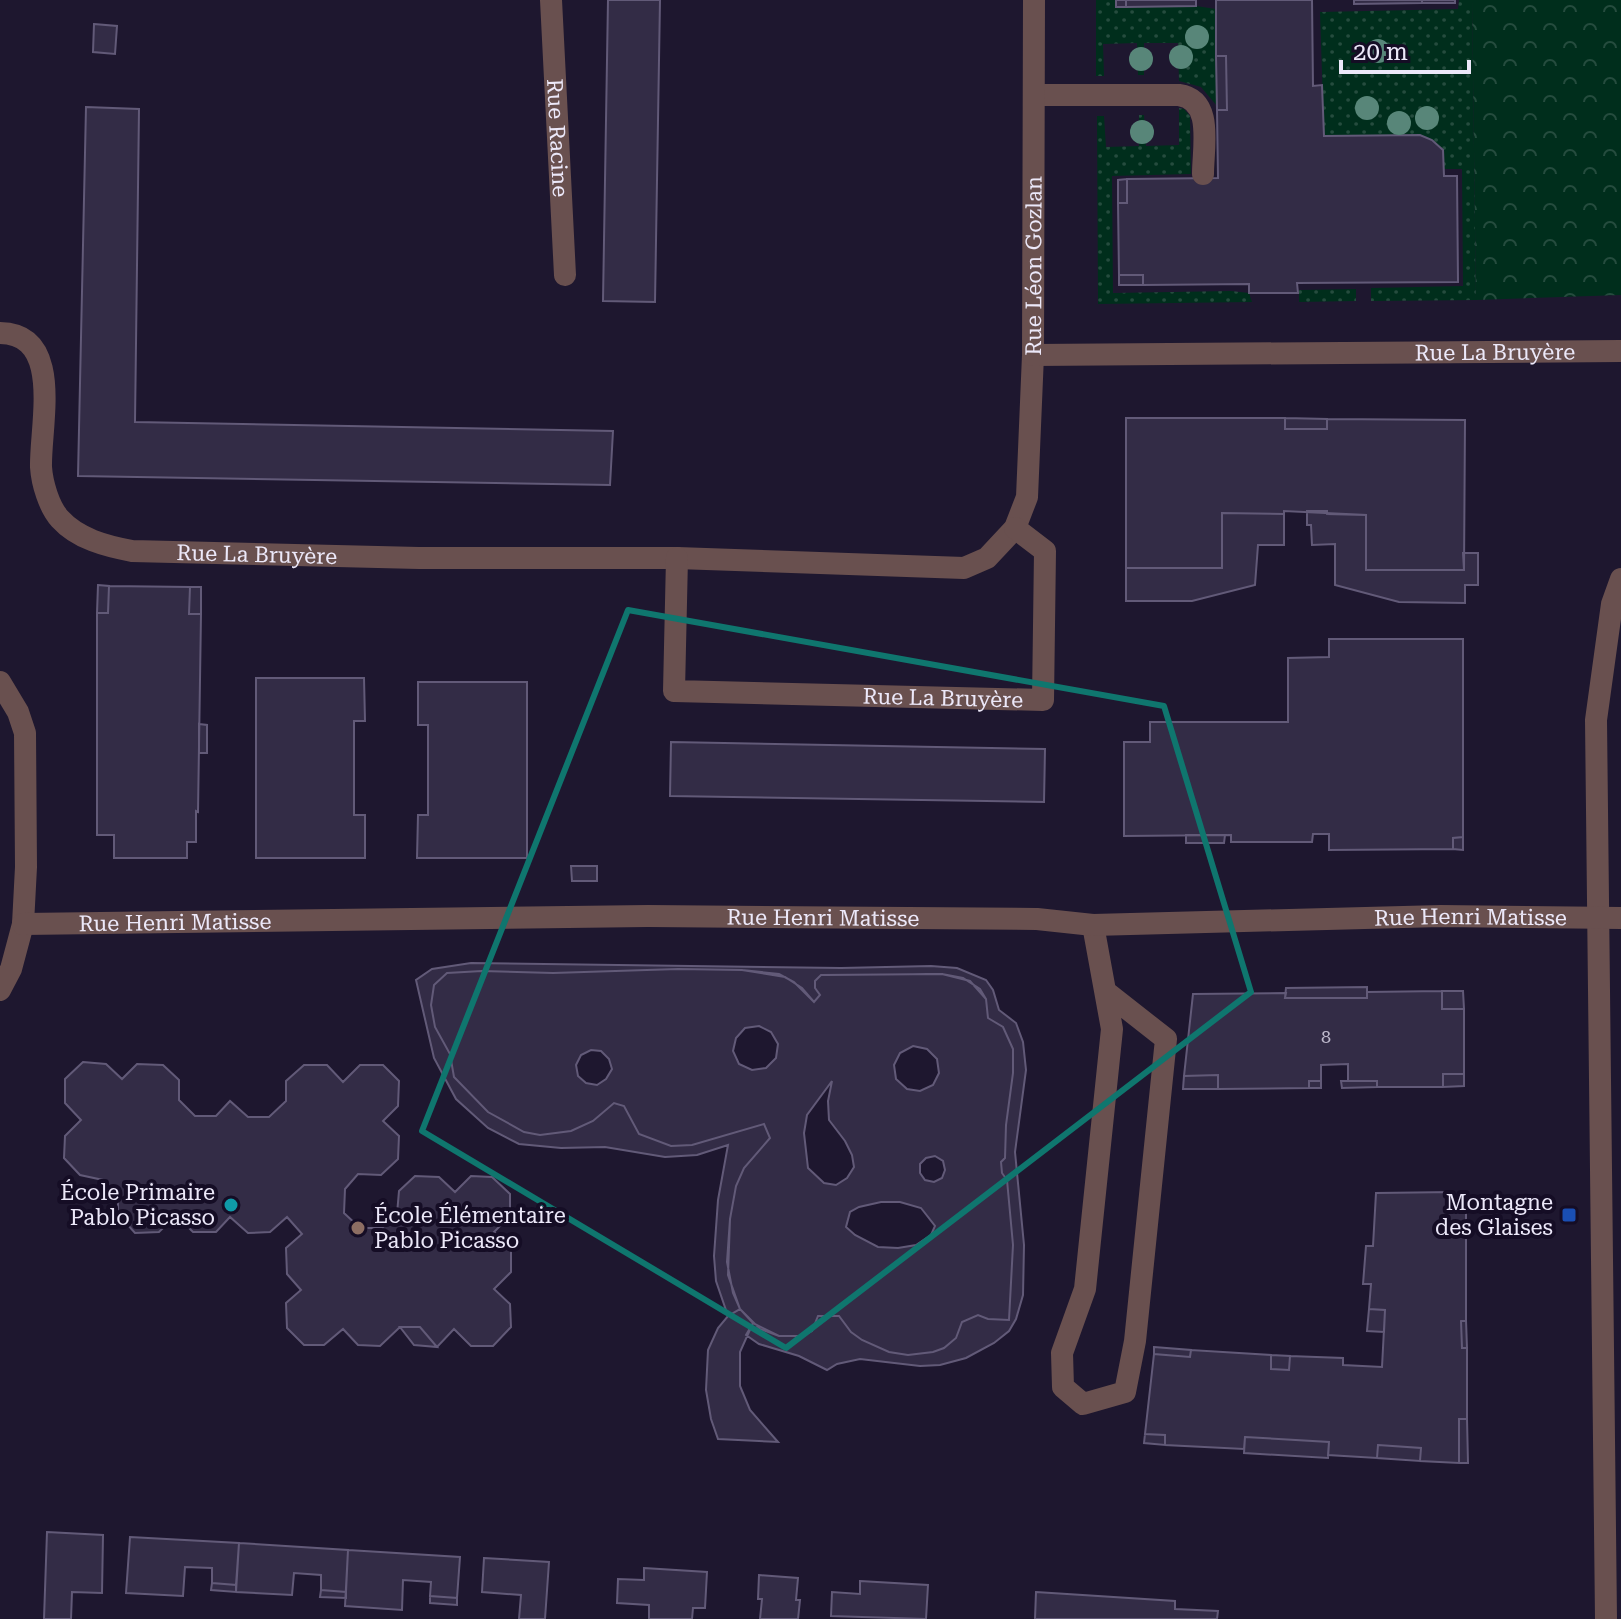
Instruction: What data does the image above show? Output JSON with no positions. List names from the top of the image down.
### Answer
{
  "streets": {
    "street": [
      "Rue Racine",
      "Rue Léon Gozlan",
      "Rue La Bruyère",
      "Rue Henri Matisse"
    ]
  },
  "crossings": [
    ["Rue Léon Gozlan", "Rue La Bruyère"]
  ],
  "places": {
    "other": ["École Primaire Pablo Picasso", "École Élémentaire Pablo Picasso"],
    "transit": ["Montagne des Glaises"]
  },
  "house_numbers": ["8"],
  "scale_bar": "20 m"
}
